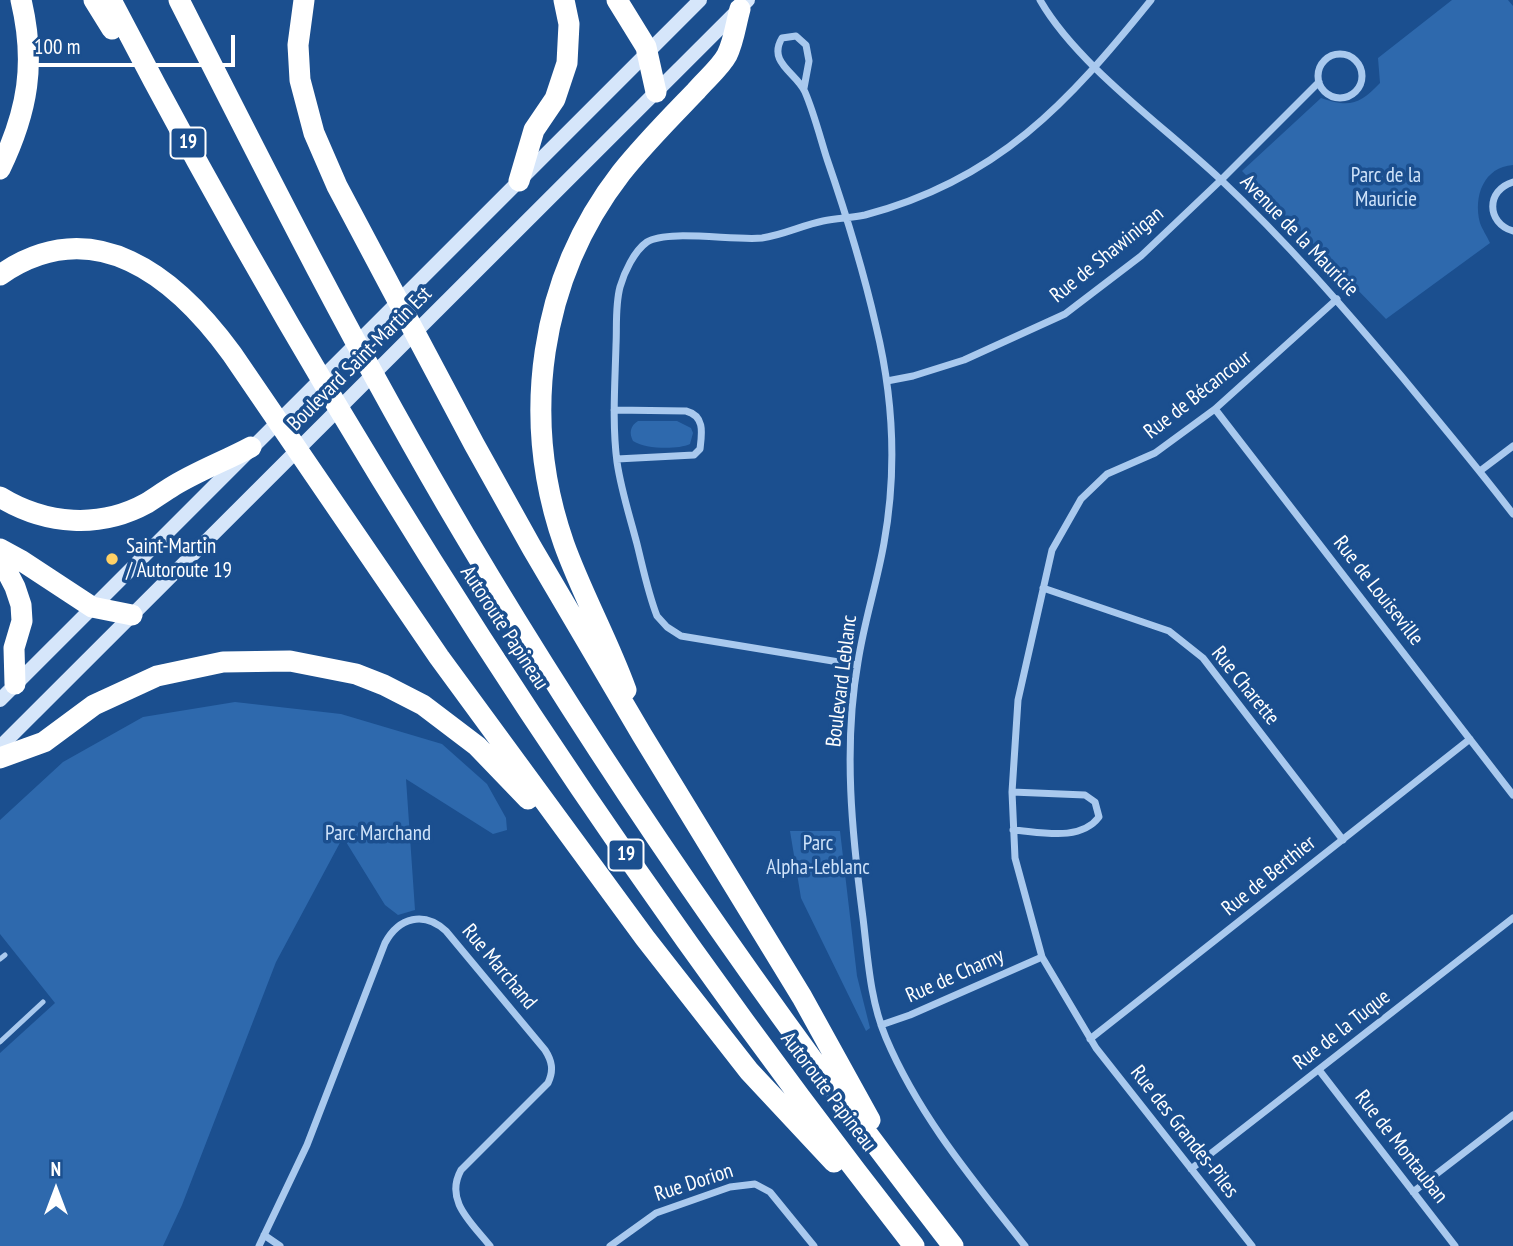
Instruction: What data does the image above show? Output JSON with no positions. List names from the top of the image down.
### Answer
{
  "streets": {
    "highway": ["19", "Autoroute Papineau"],
    "main road": ["Boulevard Saint-Martin Est"],
    "street": [
      "Avenue de la Mauricie",
      "Rue de Shawinigan",
      "Rue de Bécancour",
      "Rue de Louiseville",
      "Boulevard Leblanc",
      "Rue Charette",
      "Rue de Berthier",
      "Rue Marchand",
      "Rue de Charny",
      "Rue de la Tuque",
      "Rue des Grandes-Piles",
      "Rue de Montauban",
      "Rue Dorion"
    ]
  },
  "crossings": [
    ["Avenue de la Mauricie", "Rue de Shawinigan"],
    ["Avenue de la Mauricie", "Rue de Bécancour"],
    ["Rue de Shawinigan", "Boulevard Leblanc"],
    ["Rue de Bécancour", "Rue de Louiseville"],
    ["Rue de Bécancour", "Rue Charette"],
    ["Rue de Bécancour", "Rue de Berthier"],
    ["Rue de Bécancour", "Rue de Charny"],
    ["Rue de Bécancour", "Rue des Grandes-Piles"],
    ["Rue de Louiseville", "Rue de Berthier"],
    ["Boulevard Leblanc", "Rue de Charny"],
    ["Rue Charette", "Rue de Berthier"],
    ["Rue de Berthier", "Rue des Grandes-Piles"],
    ["Rue de la Tuque", "Rue des Grandes-Piles"],
    ["Rue de la Tuque", "Rue de Montauban"]
  ],
  "parks": ["Parc de la Mauricie", "Parc Marchand", "Parc Alpha-Leblanc"],
  "places": ["Saint-Martin / Autoroute 19"],
  "scale_bar": "100 m",
  "north": "top"
}
